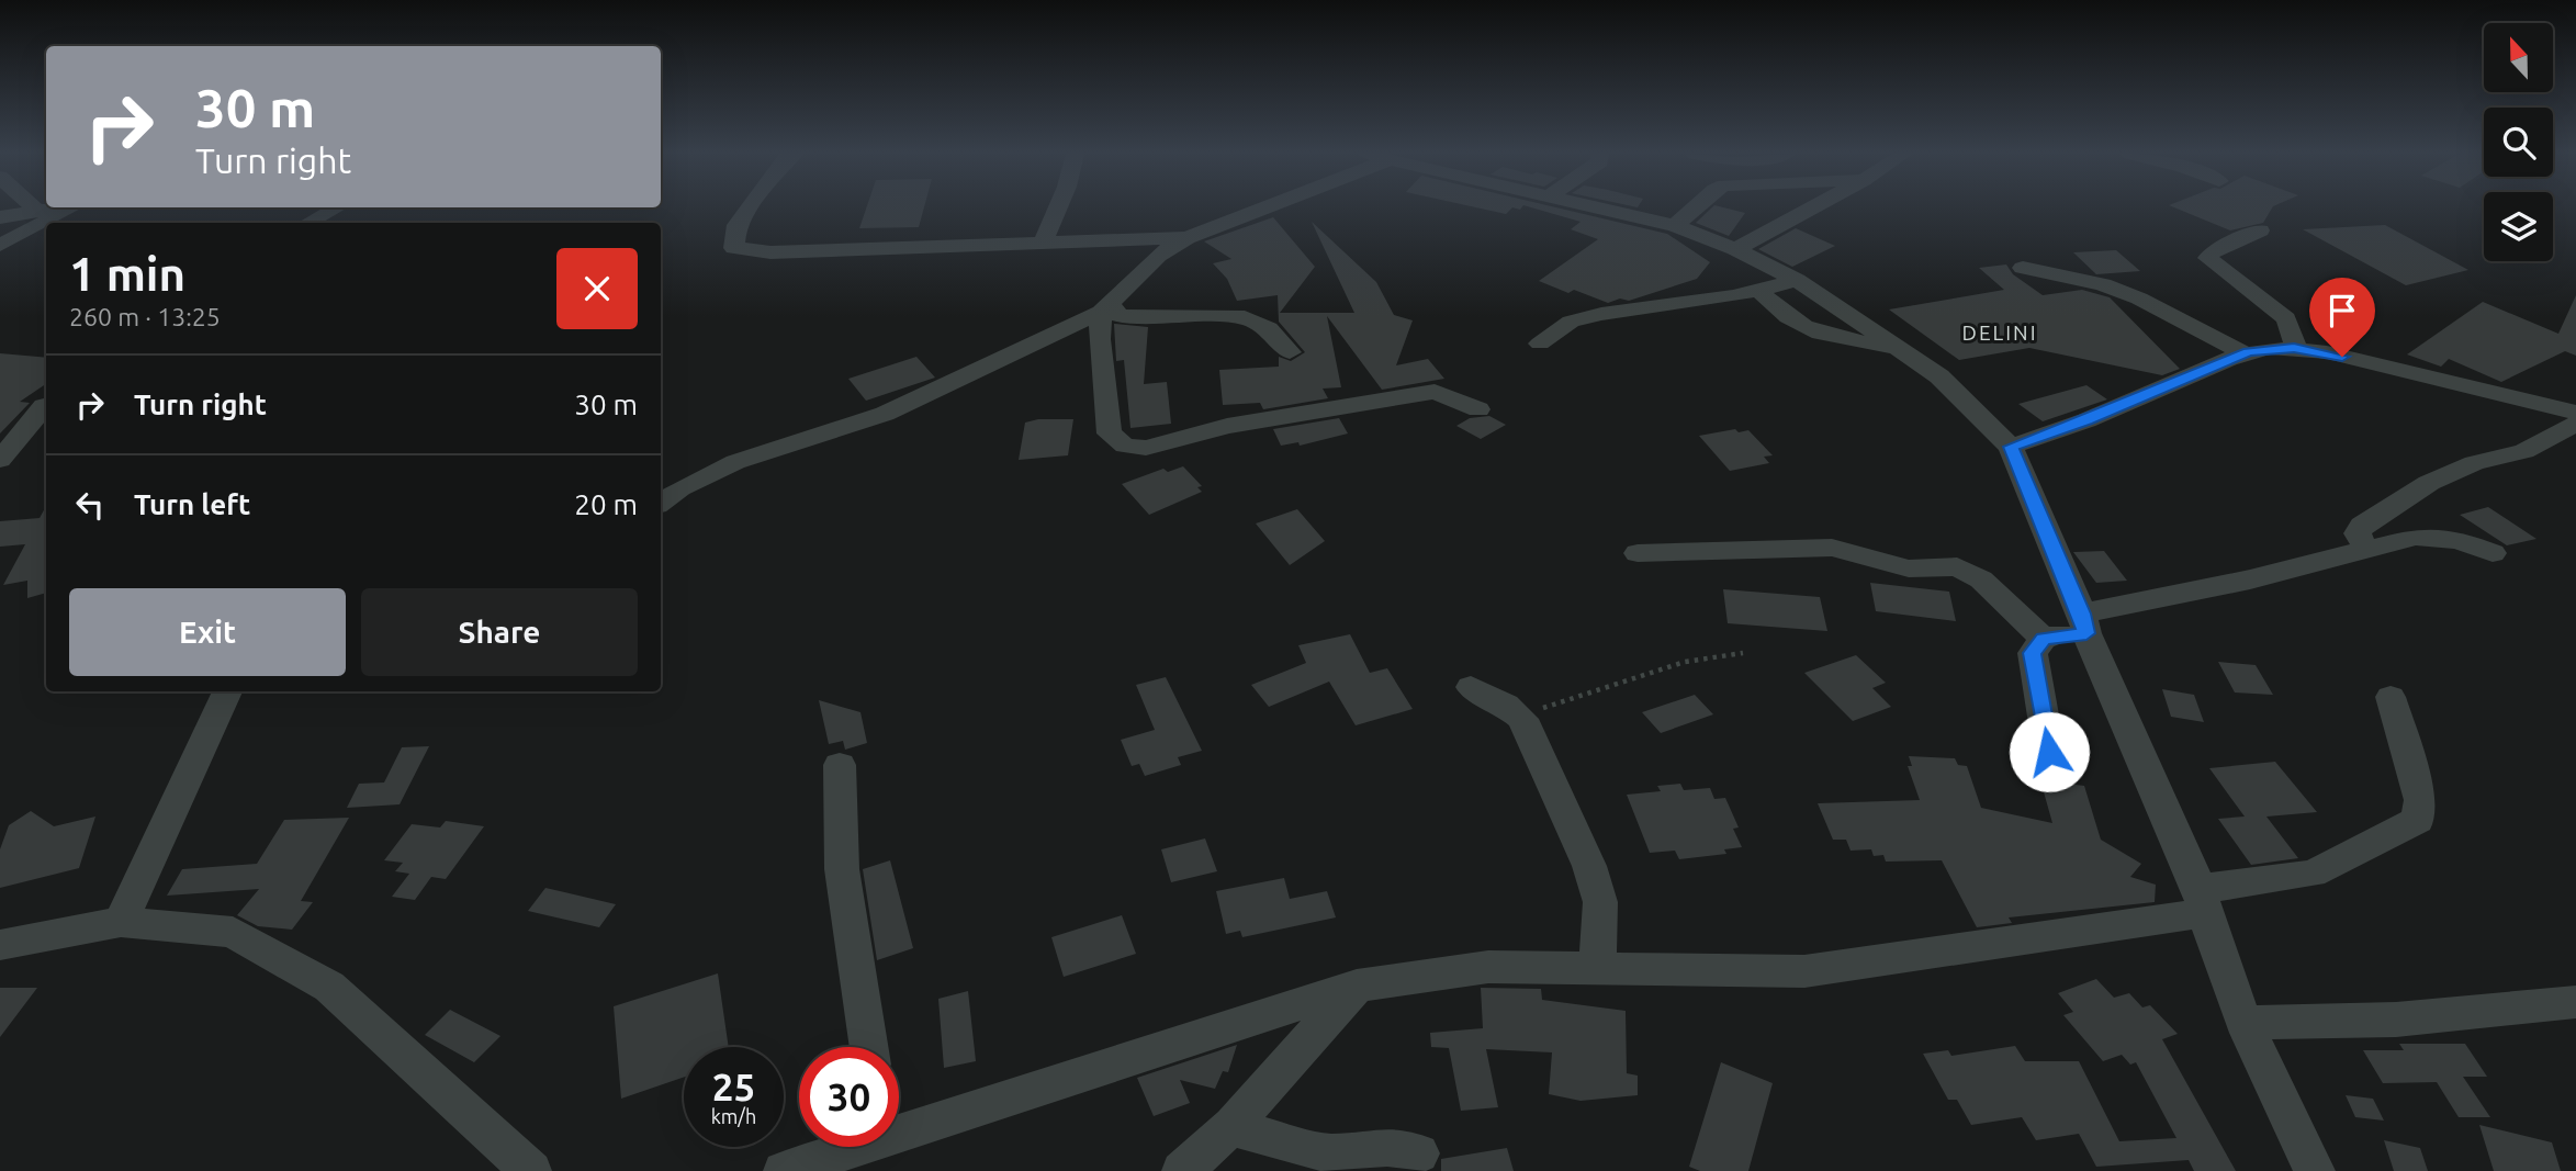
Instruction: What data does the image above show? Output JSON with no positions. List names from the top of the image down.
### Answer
{
  "districts": ["DELINI"],
  "north": "top",
  "page": {
    "turn": ["30 m", "Turn right"],
    "heading": ["1 min", "260 m · 13:25"],
    "list": [
      {
        "name": "Turn right",
        "value": "30 m"
      },
      {
        "name": "Turn left",
        "value": "20 m"
      }
    ],
    "buttons": ["Exit", "Share"],
    "speed": "25 km/h",
    "limit": "30"
  }
}
